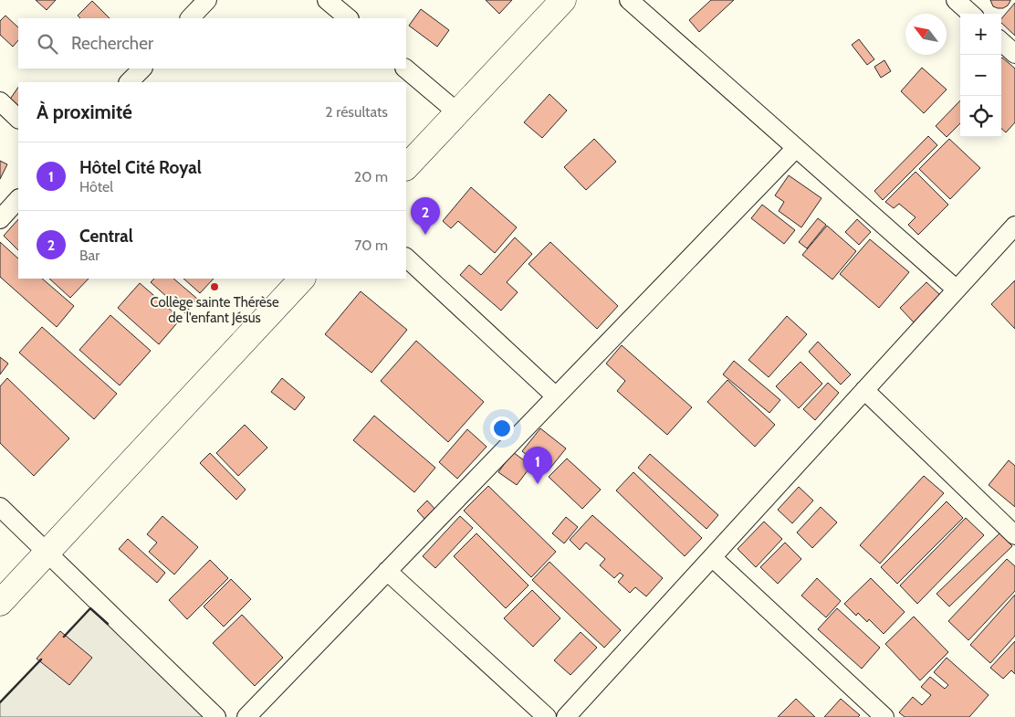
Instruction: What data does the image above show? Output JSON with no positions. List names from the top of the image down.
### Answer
{
  "places": ["Collège sainte Thérèse de l'enfant Jésus"],
  "north": "top left",
  "page": {
    "map_buttons": ["+", "−"],
    "search": "Rechercher",
    "heading": ["À proximité", "2 résultats"],
    "list": [
      {
        "mark": "1",
        "name": "Hôtel Cité Royal",
        "note": "Hôtel",
        "value": "20 m"
      },
      {
        "mark": "2",
        "name": "Central",
        "note": "Bar",
        "value": "70 m"
      }
    ],
    "pins": ["2", "1"]
  }
}
